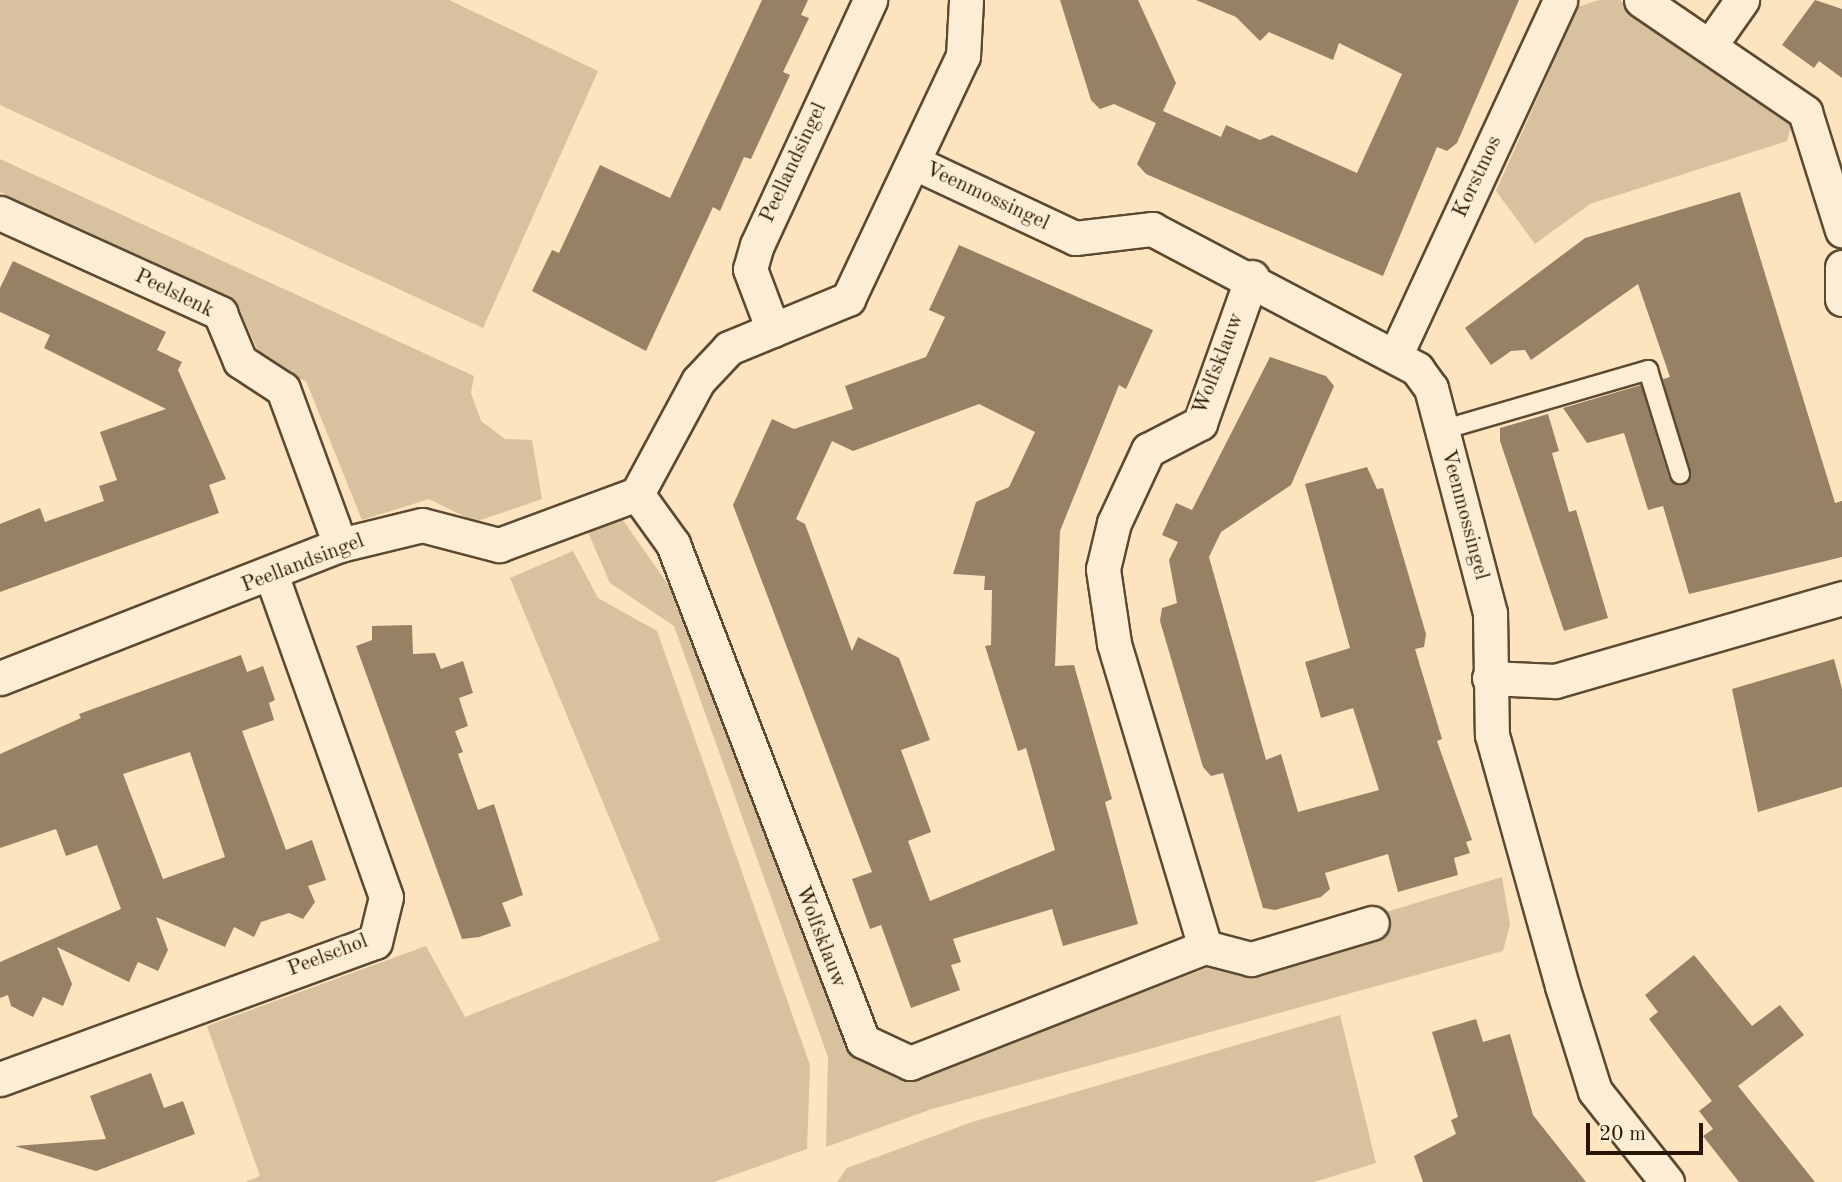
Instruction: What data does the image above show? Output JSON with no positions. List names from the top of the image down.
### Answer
{
  "streets": {
    "street": [
      "Peellandsingel",
      "Korstmos",
      "Veenmossingel",
      "Peelslenk",
      "Wolfsklauw",
      "Peelschol"
    ]
  },
  "crossings": [
    ["Peellandsingel", "Peelslenk"],
    ["Peellandsingel", "Wolfsklauw"],
    ["Peellandsingel", "Peelschol"],
    ["Korstmos", "Veenmossingel"],
    ["Veenmossingel", "Wolfsklauw"]
  ],
  "scale_bar": "20 m"
}
